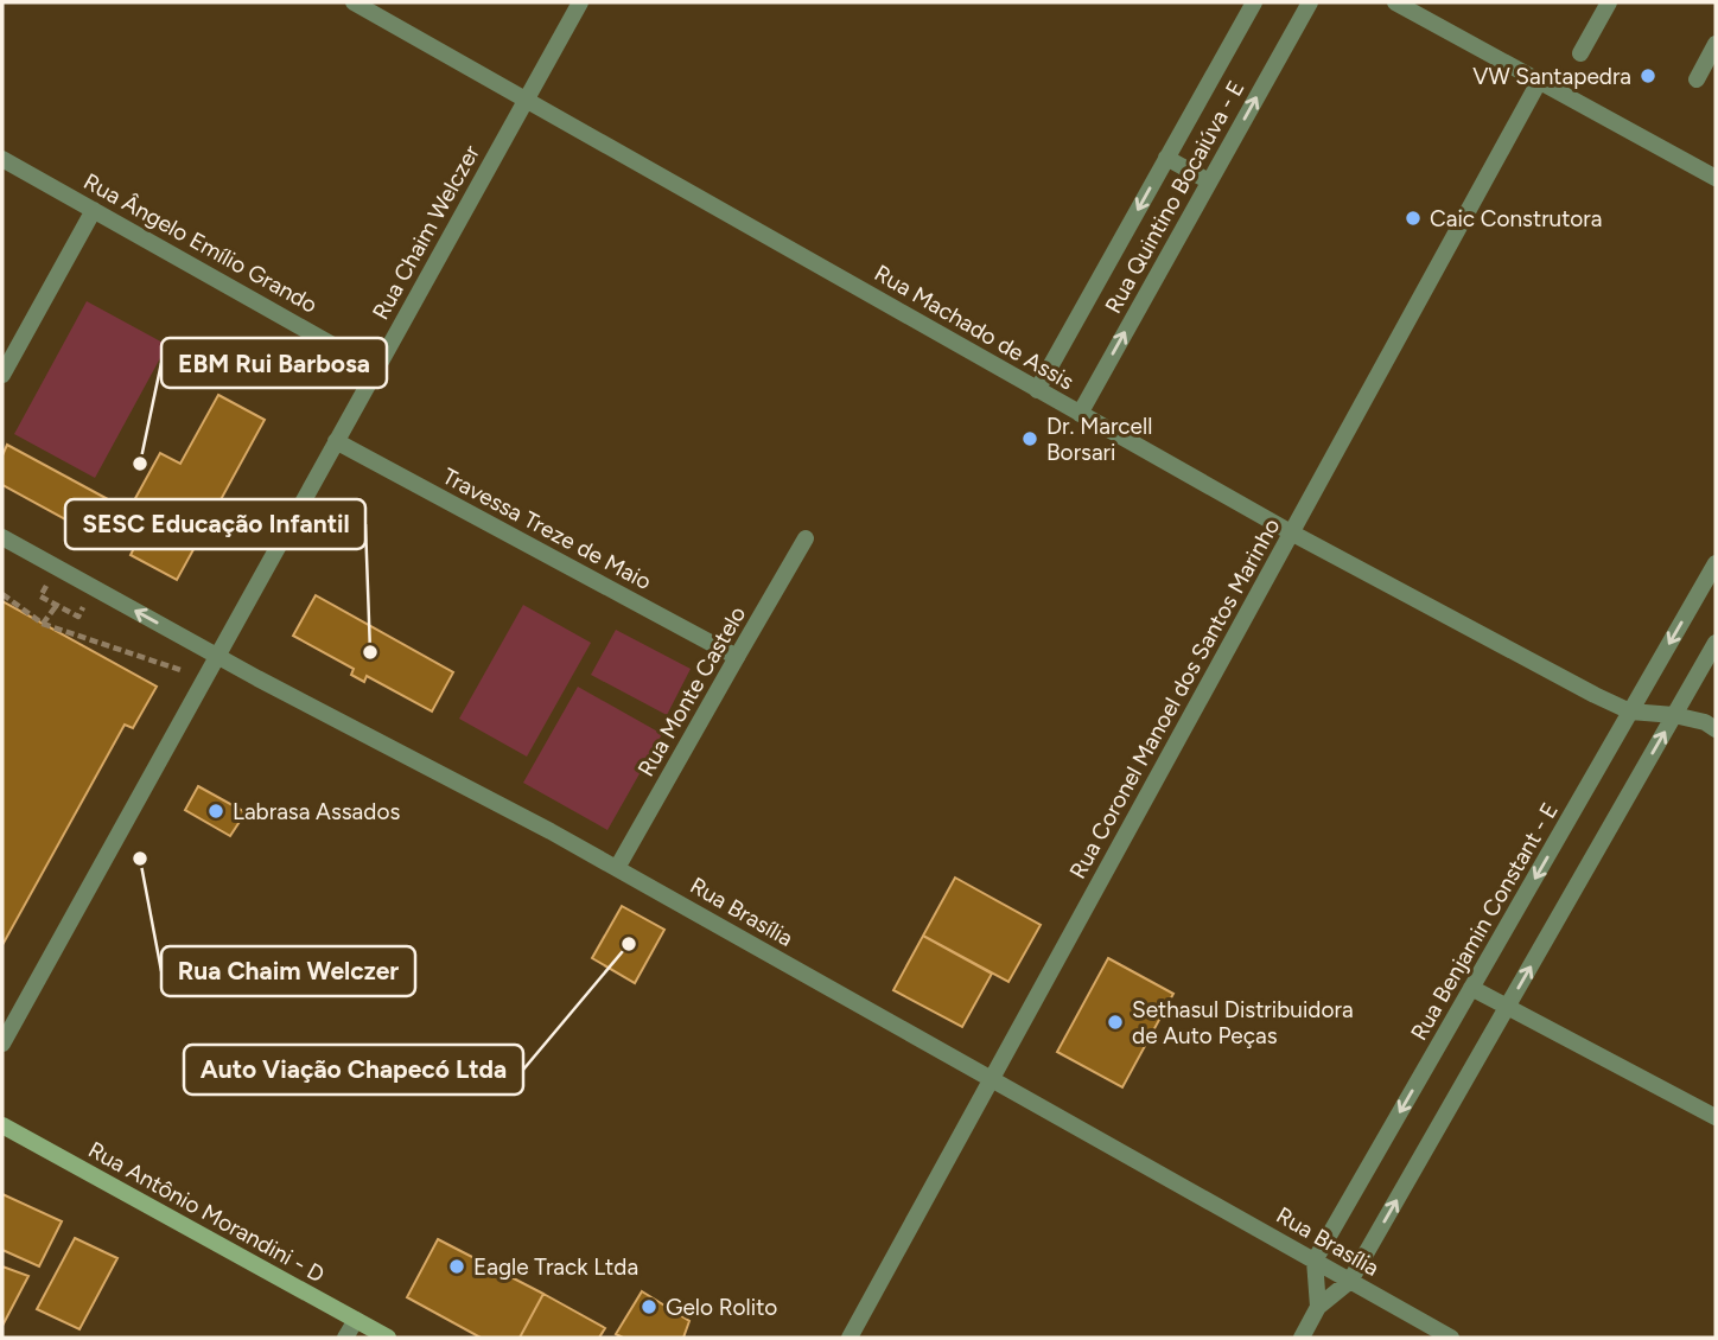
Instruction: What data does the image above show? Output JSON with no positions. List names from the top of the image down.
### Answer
{
  "streets": {
    "street": [
      "Rua Quintino Bocaiúva - E",
      "Rua Chaim Welczer",
      "Rua Ângelo Emílio Grando",
      "Rua Machado de Assis",
      "Travessa Treze de Maio",
      "Rua Monte Castelo",
      "Rua Coronel Manoel dos Santos Marinho",
      "Rua Brasília",
      "Rua Benjamin Constant - E",
      "Rua Antônio Morandini - D"
    ]
  },
  "crossings": [
    ["Rua Quintino Bocaiúva - E", "Rua Machado de Assis"],
    ["Rua Chaim Welczer", "Rua Ângelo Emílio Grando"],
    ["Rua Chaim Welczer", "Rua Machado de Assis"],
    ["Rua Chaim Welczer", "Travessa Treze de Maio"],
    ["Rua Chaim Welczer", "Rua Brasília"],
    ["Rua Machado de Assis", "Rua Coronel Manoel dos Santos Marinho"],
    ["Rua Machado de Assis", "Rua Benjamin Constant - E"],
    ["Travessa Treze de Maio", "Rua Monte Castelo"],
    ["Rua Monte Castelo", "Rua Brasília"],
    ["Rua Coronel Manoel dos Santos Marinho", "Rua Brasília"],
    ["Rua Brasília", "Rua Benjamin Constant - E"]
  ],
  "places": [
    "VW Santapedra",
    "Caic Construtora",
    "Dr. Marcell Borsari",
    "EBM Rui Barbosa",
    "SESC Educação Infantil",
    "Labrasa Assados",
    "Rua Chaim Welczer",
    "Auto Viação Chapecó Ltda",
    "Sethasul Distribuidora de Auto Peças",
    "Eagle Track Ltda",
    "Gelo Rolito"
  ]
}
